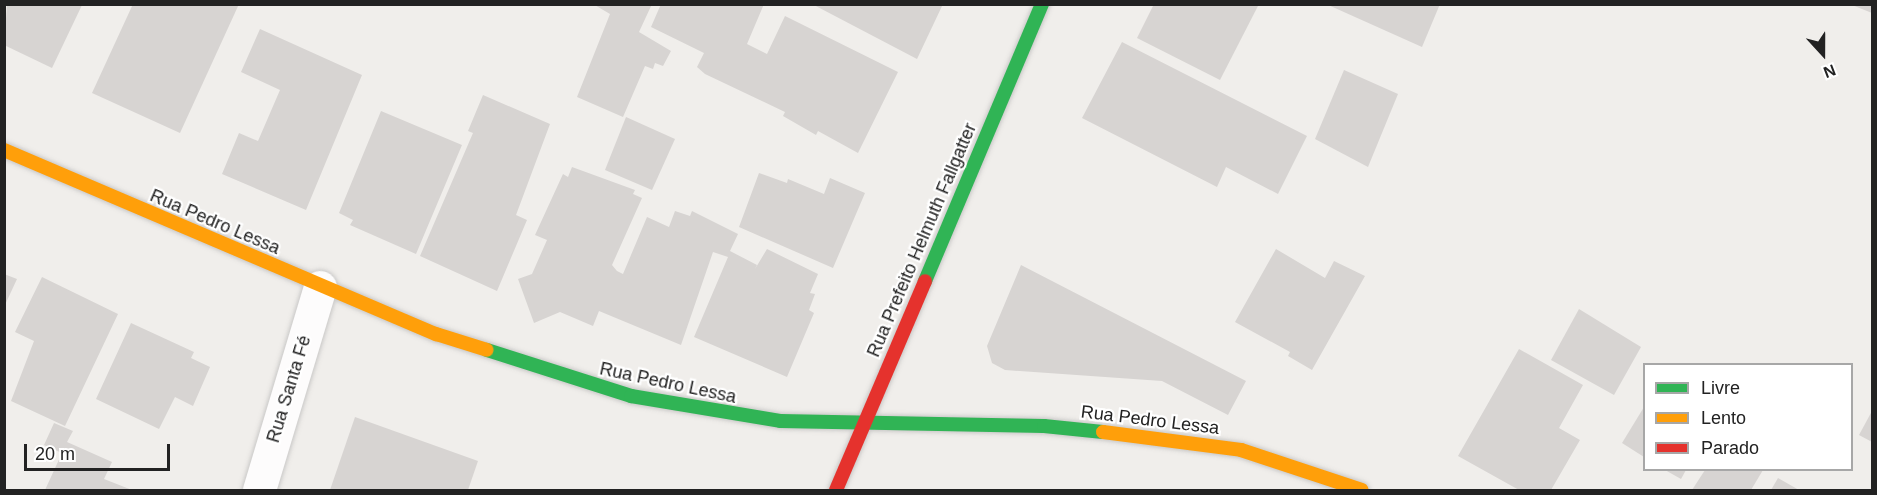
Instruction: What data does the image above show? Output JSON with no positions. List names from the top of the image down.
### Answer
{
  "streets": {
    "street": ["Rua Pedro Lessa", "Rua Prefeito Helmuth Fallgatter", "Rua Santa Fé"]
  },
  "crossings": [
    ["Rua Pedro Lessa", "Rua Prefeito Helmuth Fallgatter"],
    ["Rua Pedro Lessa", "Rua Santa Fé"]
  ],
  "legend": ["Livre", "Lento", "Parado"],
  "scale_bar": "20 m",
  "north": "bottom"
}
